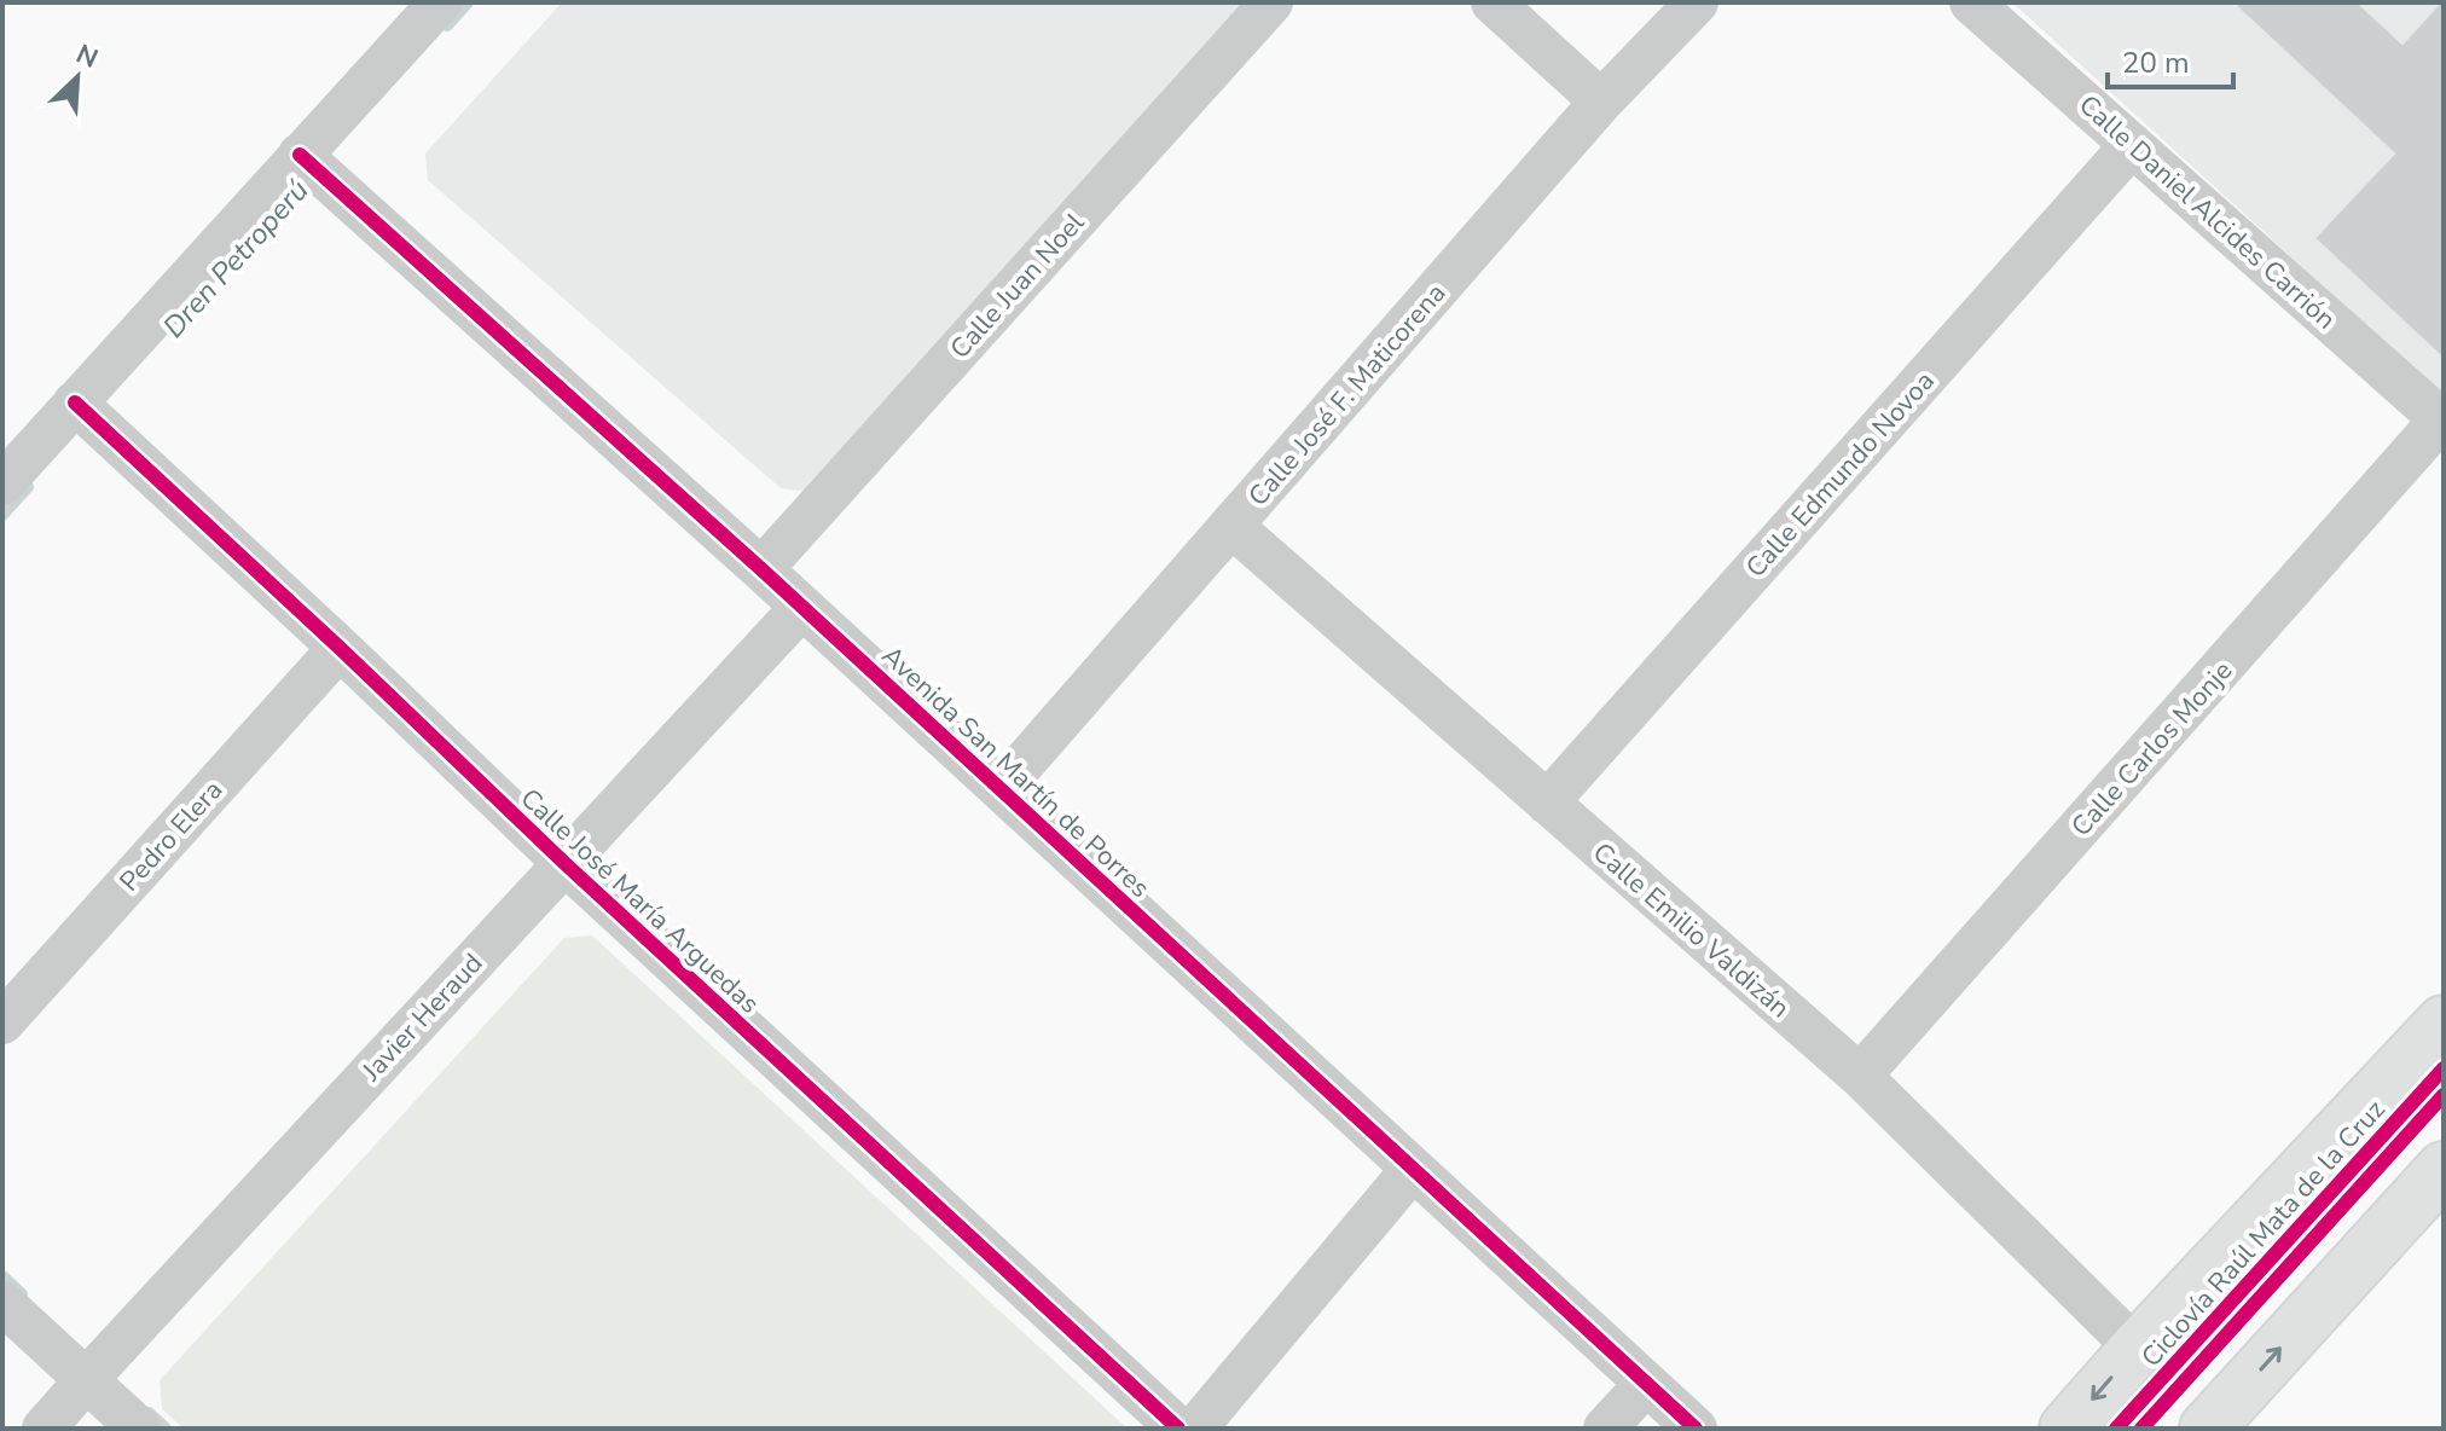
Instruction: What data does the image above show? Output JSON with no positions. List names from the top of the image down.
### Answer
{
  "streets": {
    "street": [
      "Calle Daniel Alcides Carrión",
      "Calle Juan Noel",
      "Calle José F. Maticorena",
      "Calle Edmundo Novoa",
      "Calle Carlos Monje",
      "Avenida San Martín de Porres",
      "Pedro Elera",
      "Calle José María Arguedas",
      "Calle Emilio Valdizán",
      "Javier Heraud"
    ],
    "cycle path": ["Ciclovía Raúl Mata de la Cruz"]
  },
  "crossings": [
    ["Calle Daniel Alcides Carrión", "Calle Edmundo Novoa"],
    ["Calle Daniel Alcides Carrión", "Calle Carlos Monje"],
    ["Calle Juan Noel", "Avenida San Martín de Porres"],
    ["Calle José F. Maticorena", "Avenida San Martín de Porres"],
    ["Calle José F. Maticorena", "Calle Emilio Valdizán"],
    ["Calle Edmundo Novoa", "Calle Emilio Valdizán"],
    ["Calle Carlos Monje", "Calle Emilio Valdizán"],
    ["Avenida San Martín de Porres", "Javier Heraud"],
    ["Pedro Elera", "Calle José María Arguedas"],
    ["Calle José María Arguedas", "Javier Heraud"]
  ],
  "water": ["Dren Petroperú"],
  "scale_bar": "20 m",
  "north": "top right"
}
